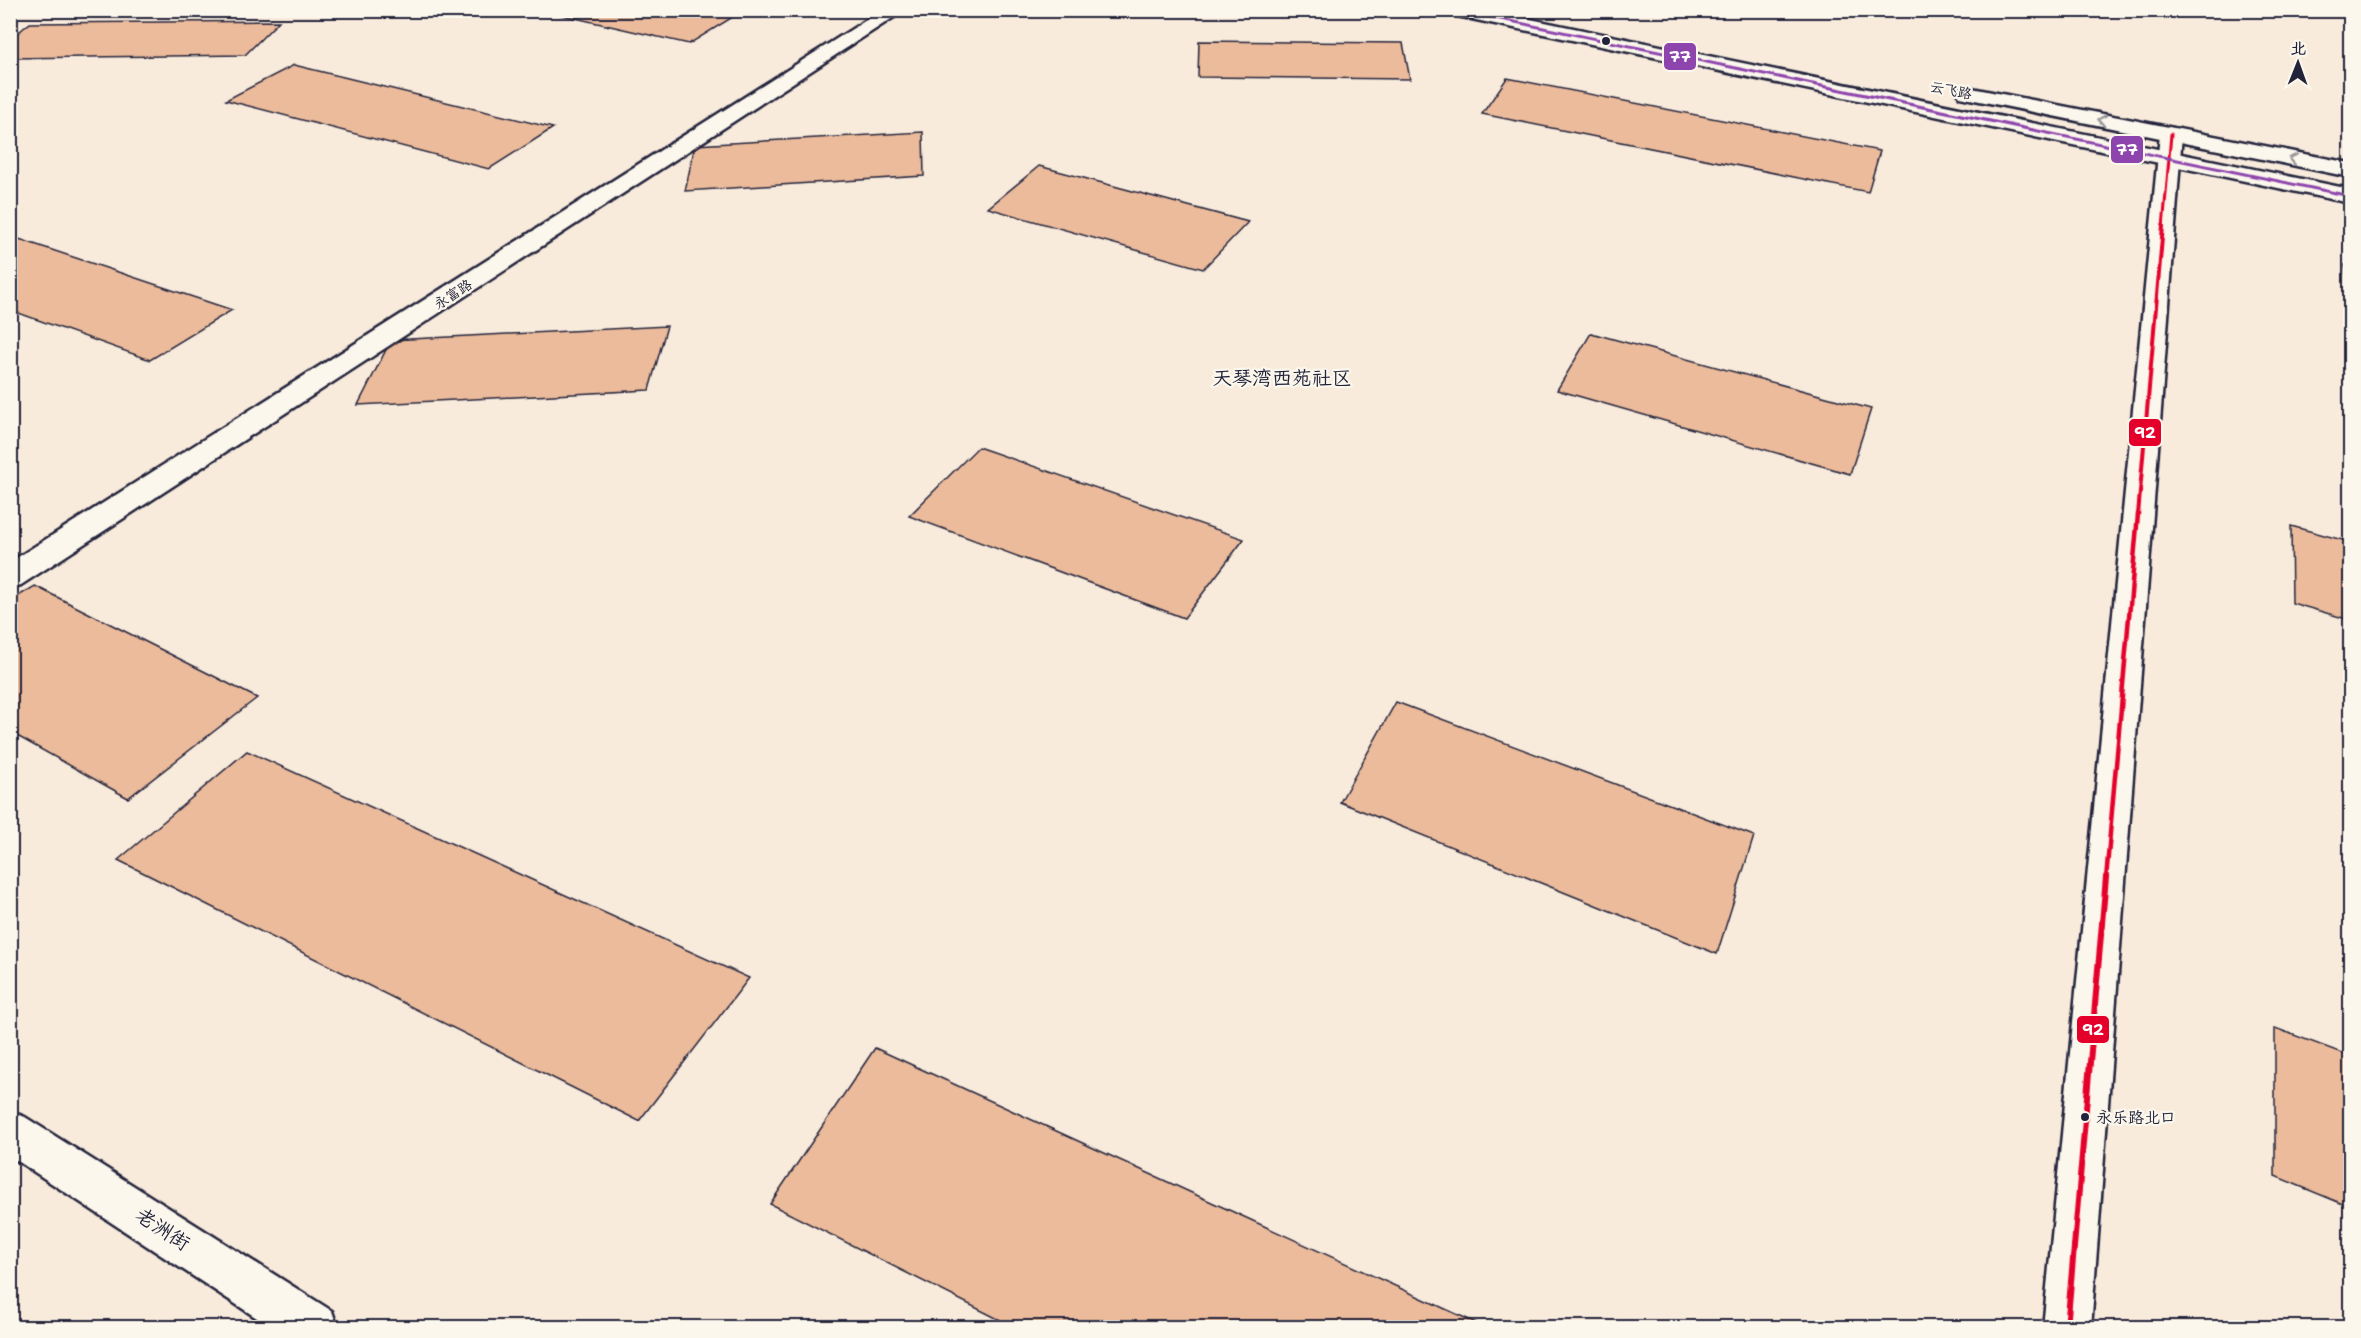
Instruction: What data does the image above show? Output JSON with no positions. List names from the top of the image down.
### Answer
{
  "streets": {
    "street": ["云飞路", "永富路", "老洲街"]
  },
  "districts": ["天琴湾西苑社区"],
  "places": ["永乐路北口"],
  "lines": ["transit line 77", "transit line 92"],
  "north": "top"
}
